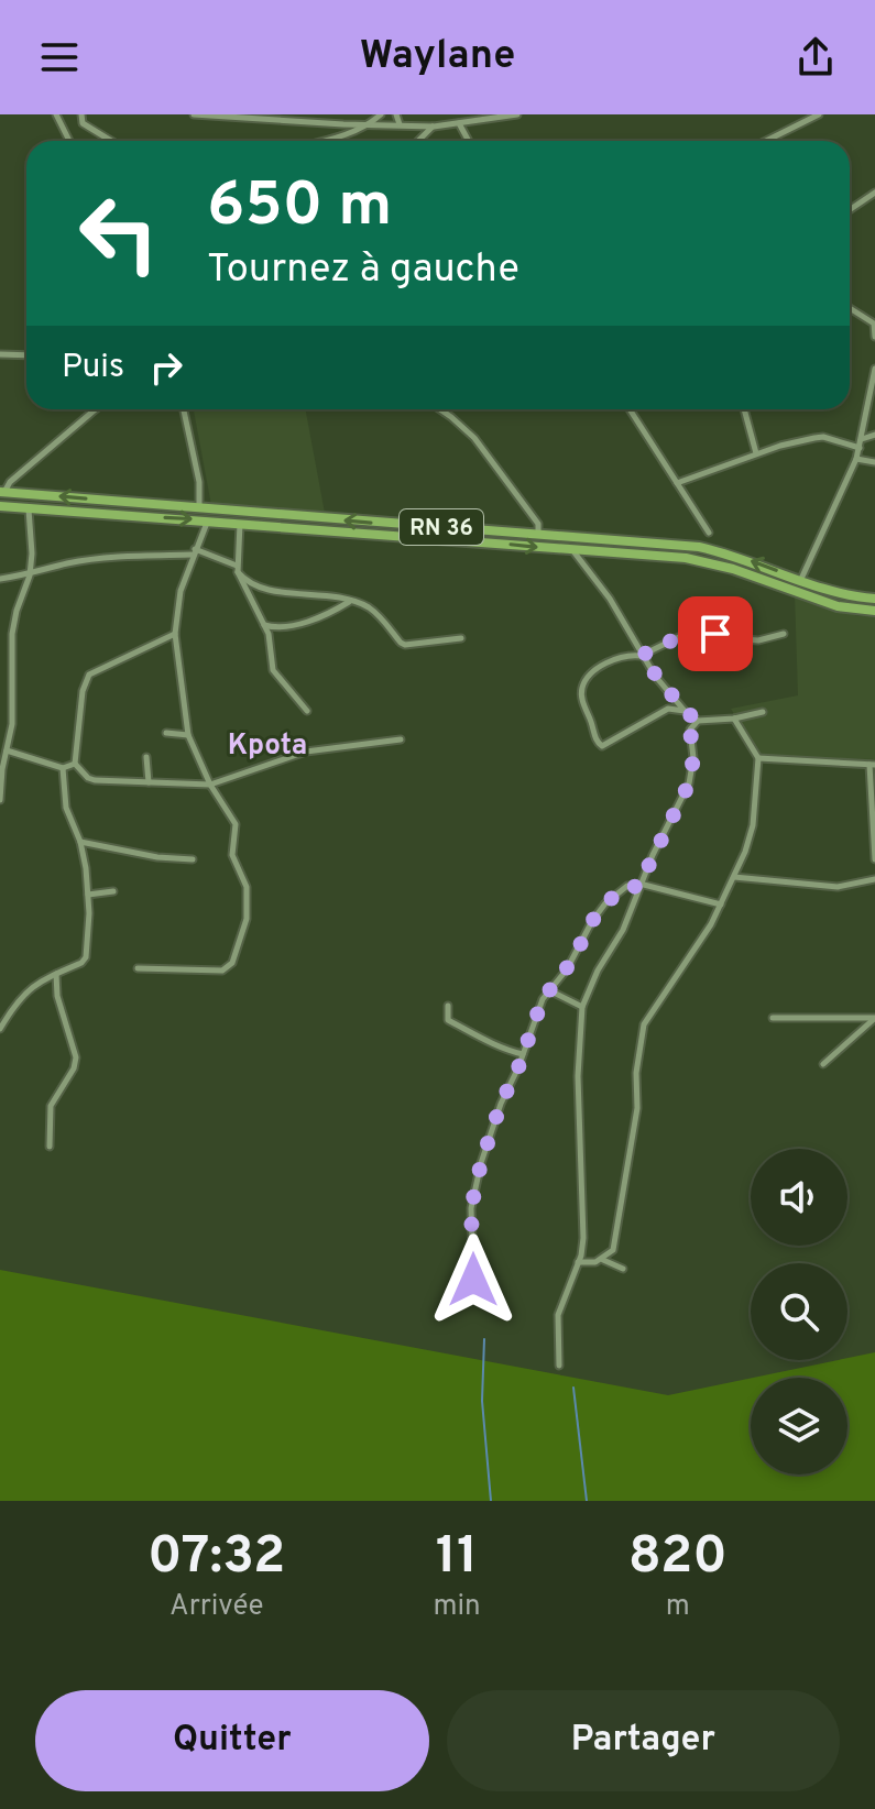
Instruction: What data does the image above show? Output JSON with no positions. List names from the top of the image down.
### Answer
{
  "streets": {
    "main road": ["RN 36"]
  },
  "districts": ["Kpota"],
  "page": {
    "header": "Waylane",
    "turn": ["650 m", "Tournez à gauche"],
    "then": "Puis",
    "eta": [
      "07:32",
      "Arrivée",
      "11",
      "min",
      "820",
      "m"
    ],
    "buttons": ["Quitter", "Partager"]
  }
}
